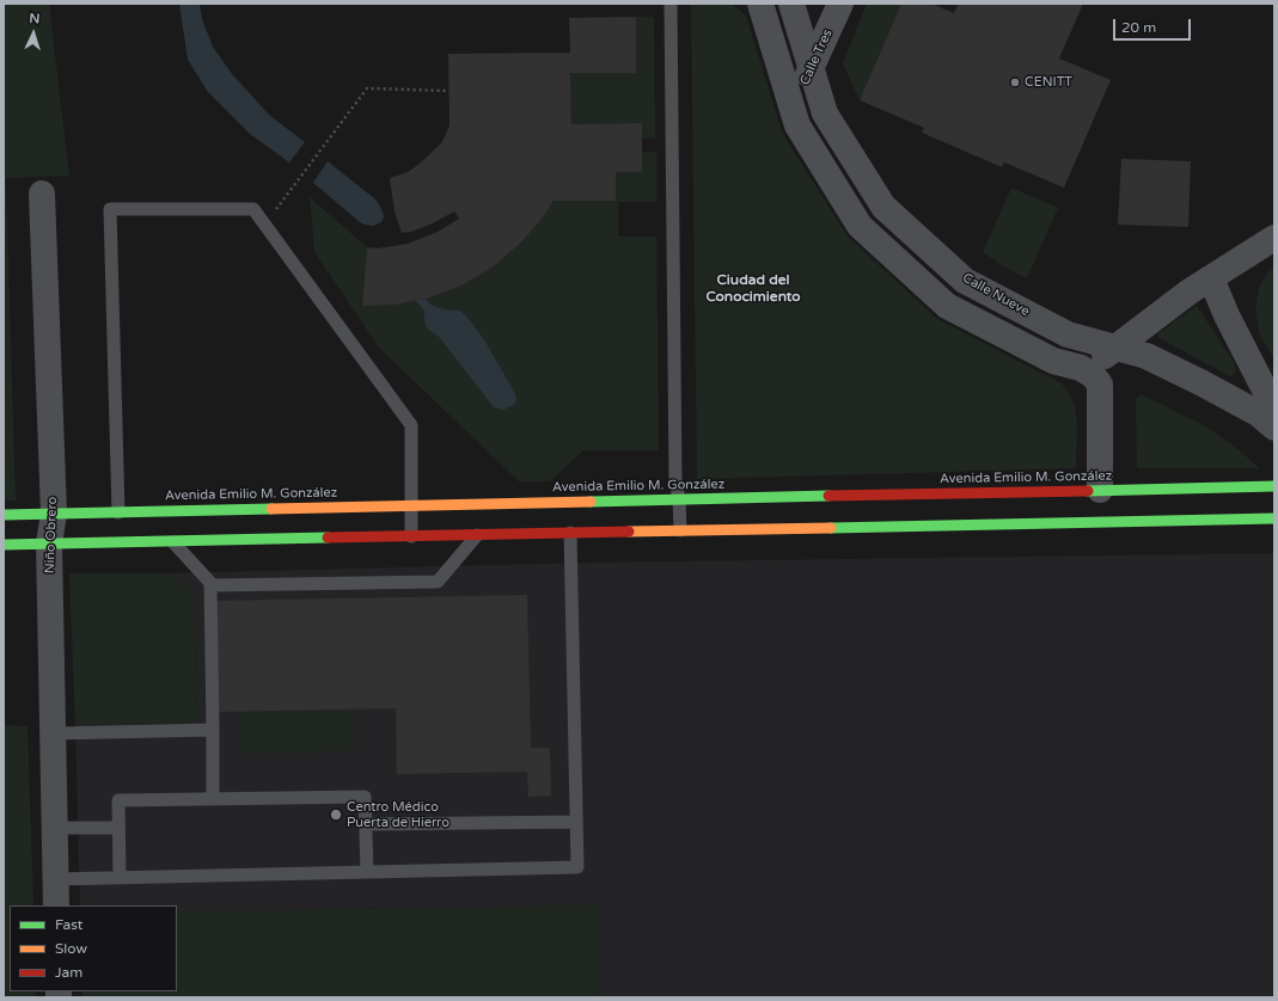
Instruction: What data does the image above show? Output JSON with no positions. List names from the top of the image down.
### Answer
{
  "streets": {
    "main road": ["Avenida Emilio M. González"],
    "street": ["Calle Tres", "Calle Nueve", "Niño Obrero"]
  },
  "crossings": [
    ["Calle Tres", "Calle Nueve"],
    ["Avenida Emilio M. González", "Niño Obrero"]
  ],
  "districts": ["Ciudad del Conocimiento"],
  "places": ["CENITT", "Centro Médico Puerta de Hierro"],
  "legend": ["Fast", "Slow", "Jam"],
  "scale_bar": "20 m",
  "north": "top"
}
